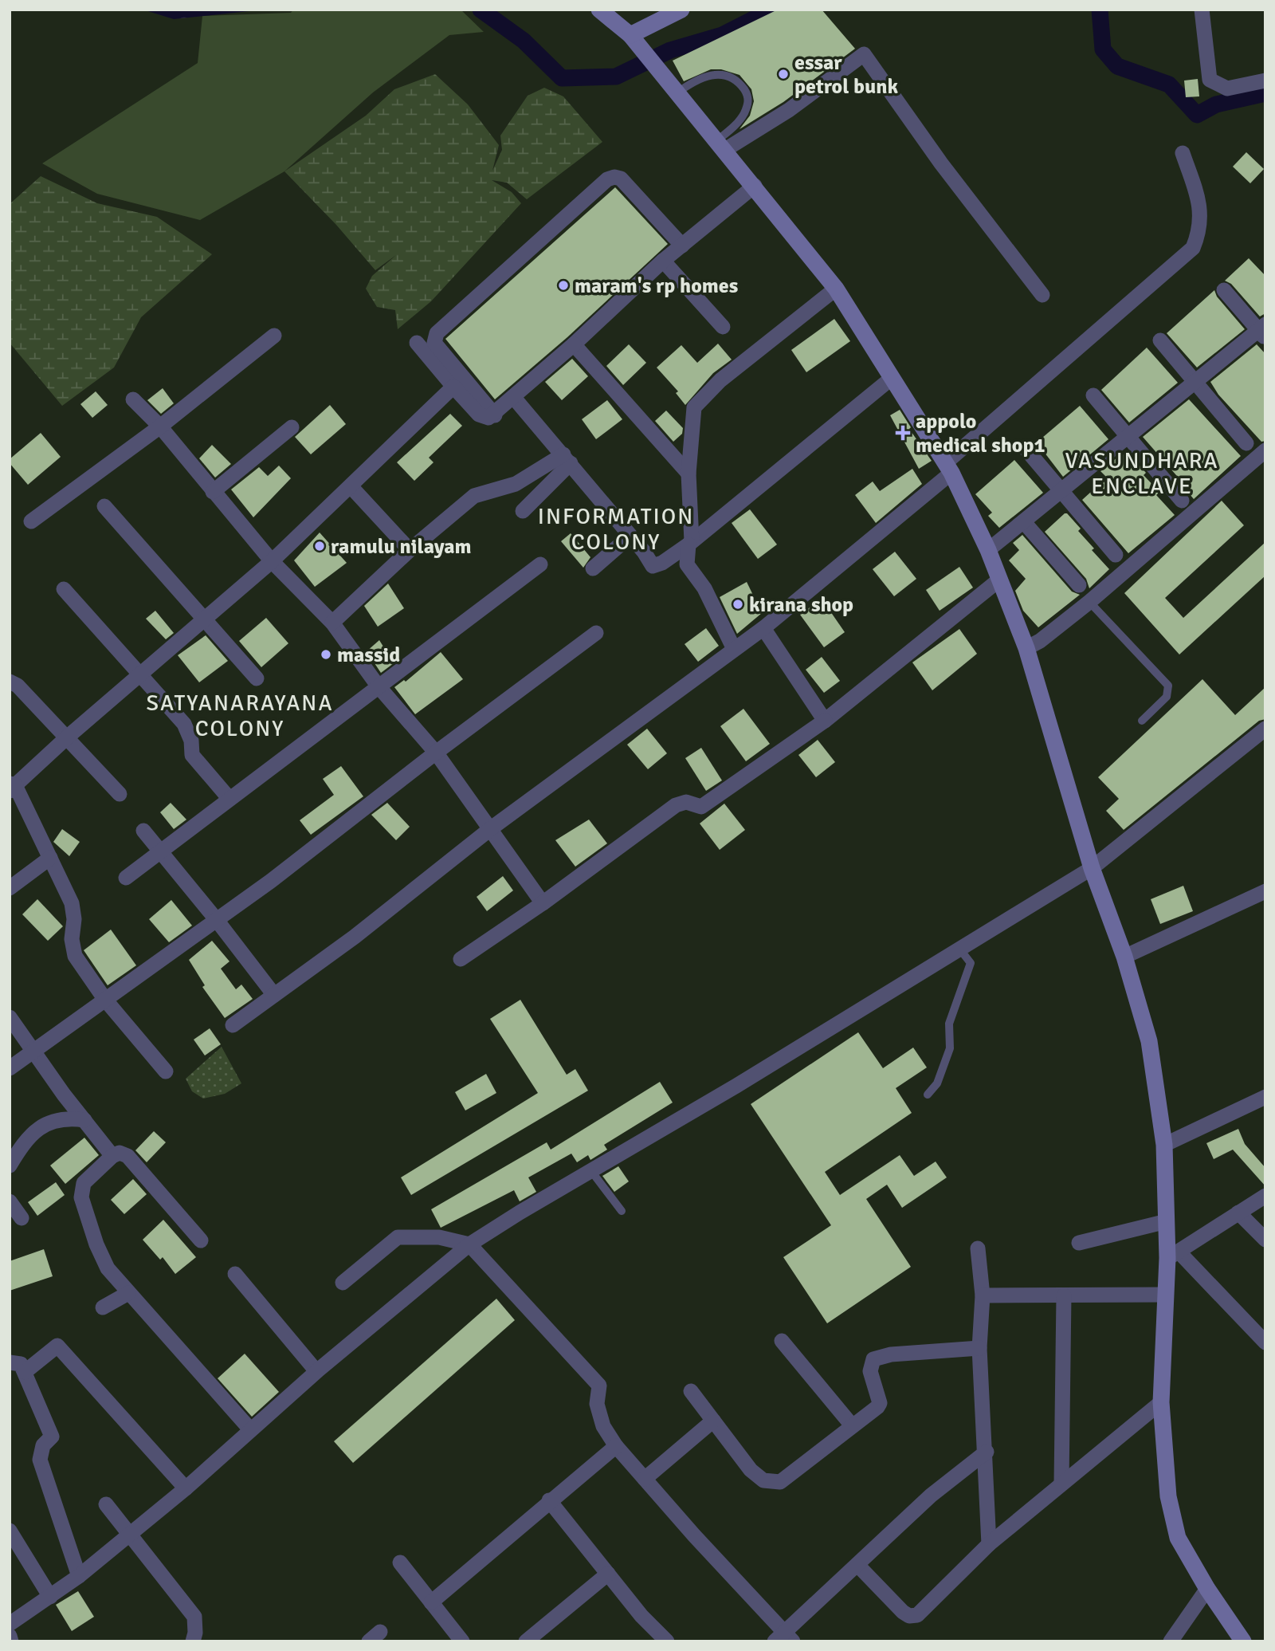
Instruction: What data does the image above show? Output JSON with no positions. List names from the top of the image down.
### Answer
{
  "districts": ["VASUNDHARA ENCLAVE", "INFORMATION COLONY", "SATYANARAYANA COLONY"],
  "places": {
    "other": [
      "essar petrol bunk",
      "maram's rp homes",
      "ramulu nilayam",
      "kirana shop",
      "massid"
    ],
    "health": ["appolo medical shop1"]
  }
}
